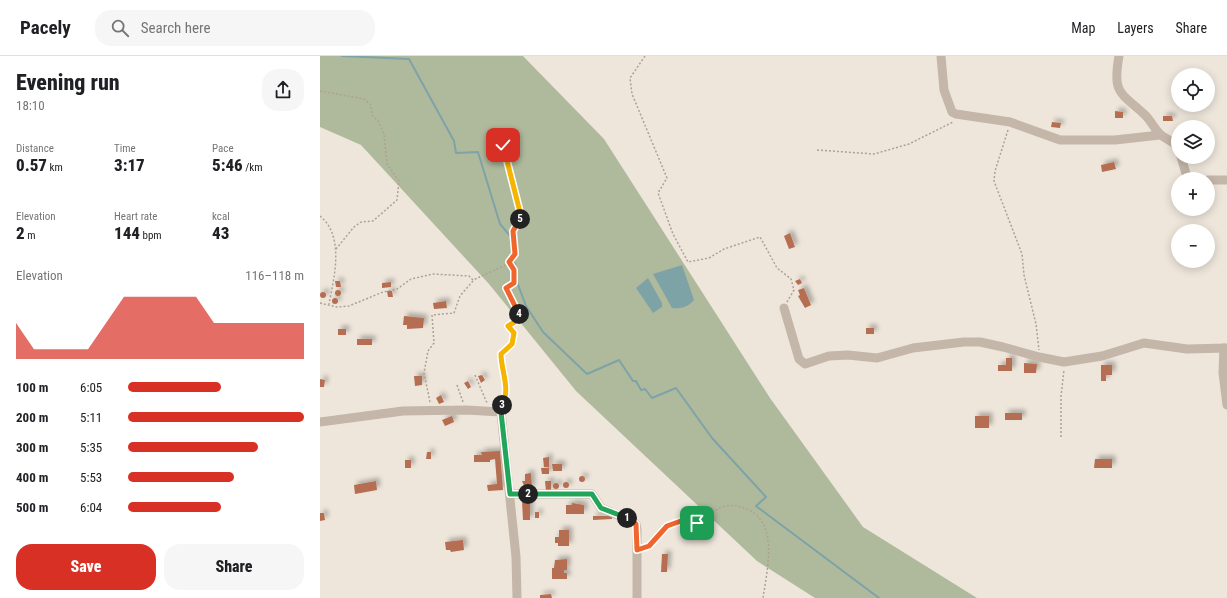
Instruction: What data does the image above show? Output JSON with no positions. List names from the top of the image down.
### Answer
{
  "page": {
    "header": "Pacely",
    "search": "Search here",
    "nav": ["Map", "Layers", "Share"],
    "heading": ["Evening run", "18:10"],
    "map_buttons": ["+", "−"],
    "stats": [
      ["Distance", "0.57 km"],
      ["Time", "3:17"],
      ["Pace", "5:46 /km"],
      ["Elevation", "2 m"],
      ["Heart rate", "144 bpm"],
      ["kcal", "43"]
    ],
    "pins": [
      "5",
      "4",
      "3",
      "2",
      "1"
    ],
    "chart": ["Elevation", "116–118 m"],
    "list": [
      {
        "name": "100 m",
        "note": "6:05"
      },
      {
        "name": "200 m",
        "note": "5:11"
      },
      {
        "name": "300 m",
        "note": "5:35"
      },
      {
        "name": "400 m",
        "note": "5:53"
      },
      {
        "name": "500 m",
        "note": "6:04"
      }
    ],
    "buttons": ["Save", "Share"]
  }
}
